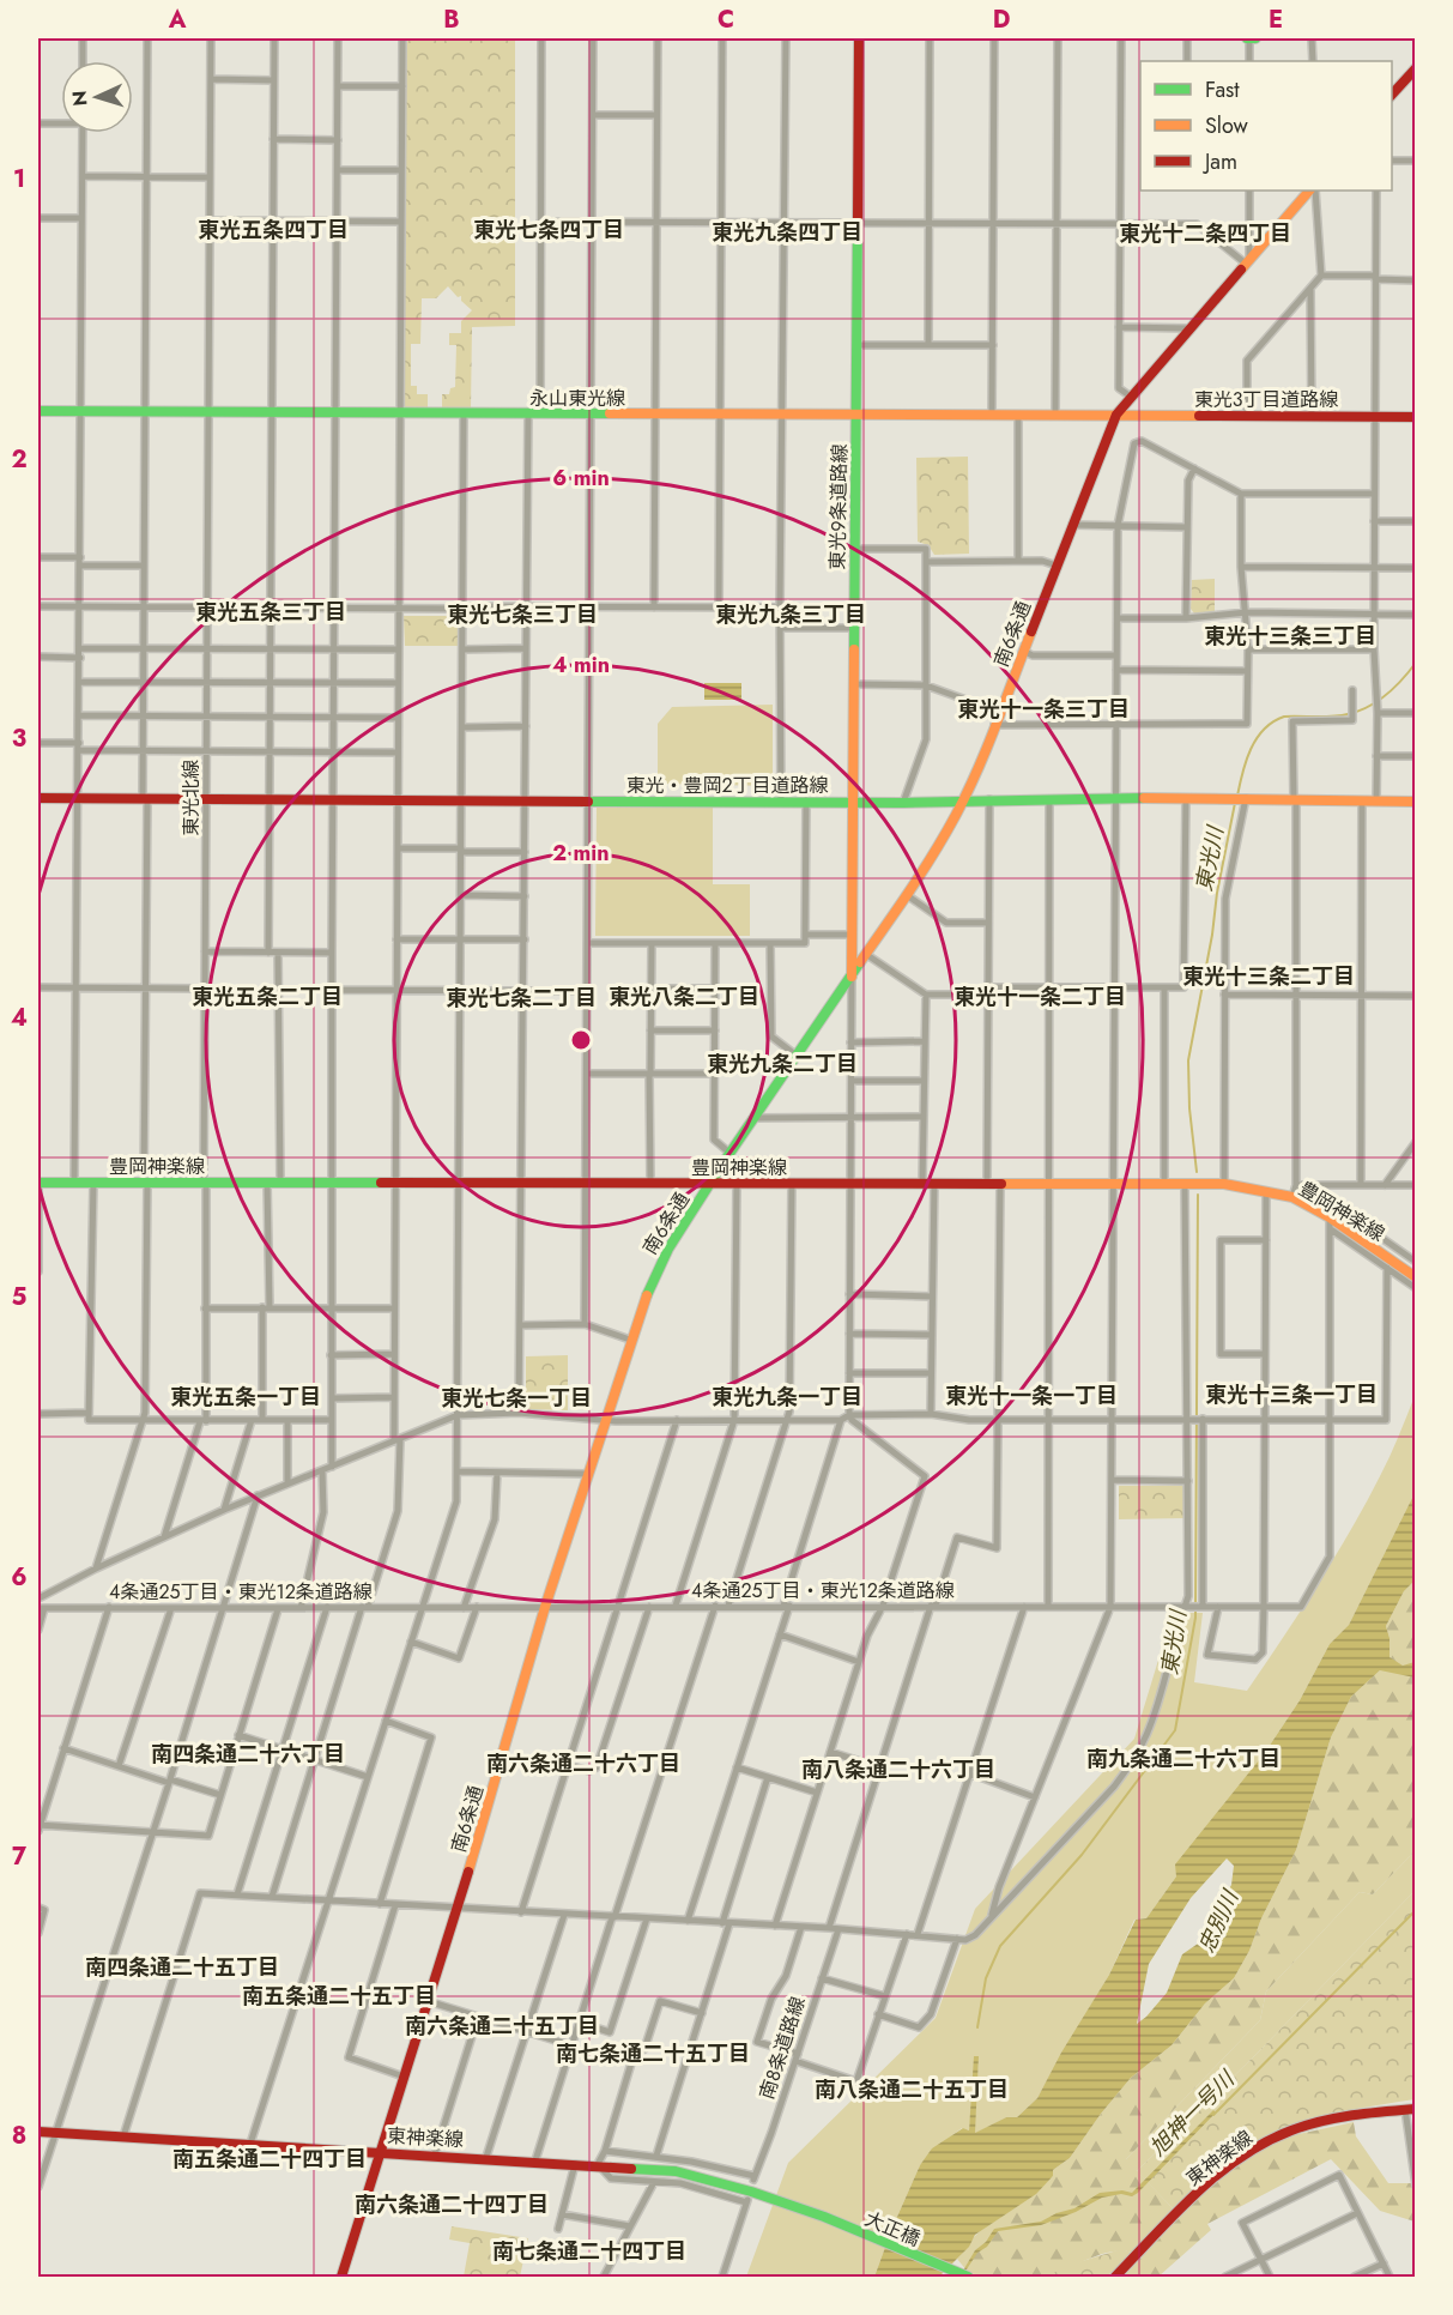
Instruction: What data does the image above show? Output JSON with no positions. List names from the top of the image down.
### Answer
{
  "streets": {
    "street": [
      "永山東光線",
      "東光3丁目道路線",
      "東光9条道路線",
      "南6条通",
      "東光・豊岡2丁目道路線",
      "東光北線",
      "豊岡神楽線",
      "4条通25丁目・東光12条道路線",
      "南8条道路線",
      "東神楽線",
      "大正橋"
    ]
  },
  "crossings": [
    ["永山東光線", "東光3丁目道路線"],
    ["永山東光線", "東光9条道路線"],
    ["永山東光線", "南6条通"],
    ["永山東光線", "東光北線"],
    ["東光3丁目道路線", "南6条通"],
    ["東光9条道路線", "南6条通"],
    ["東光9条道路線", "東光・豊岡2丁目道路線"],
    ["南6条通", "東光・豊岡2丁目道路線"],
    ["南6条通", "豊岡神楽線"],
    ["南6条通", "4条通25丁目・東光12条道路線"],
    ["南6条通", "東神楽線"],
    ["東光・豊岡2丁目道路線", "東光北線"],
    ["東光北線", "豊岡神楽線"],
    ["東神楽線", "大正橋"]
  ],
  "districts": [
    "東光五条四丁目",
    "東光七条四丁目",
    "東光九条四丁目",
    "東光十二条四丁目",
    "東光五条三丁目",
    "東光七条三丁目",
    "東光九条三丁目",
    "東光十三条三丁目",
    "東光十一条三丁目",
    "東光十三条二丁目",
    "東光五条二丁目",
    "東光八条二丁目",
    "東光十一条二丁目",
    "東光七条二丁目",
    "東光九条二丁目",
    "東光十三条一丁目",
    "東光十一条一丁目",
    "東光五条一丁目",
    "東光九条一丁目",
    "東光七条一丁目",
    "南四条通二十六丁目",
    "南九条通二十六丁目",
    "南六条通二十六丁目",
    "南八条通二十六丁目",
    "南四条通二十五丁目",
    "南五条通二十五丁目",
    "南六条通二十五丁目",
    "南七条通二十五丁目",
    "南八条通二十五丁目",
    "南五条通二十四丁目",
    "南六条通二十四丁目",
    "南七条通二十四丁目"
  ],
  "water": ["東光川", "忠別川", "旭神一号川"],
  "legend": ["Fast", "Slow", "Jam"],
  "north": "left",
  "grid": {
    "columns": [
      "A",
      "B",
      "C",
      "D",
      "E"
    ],
    "rows": [
      "1",
      "2",
      "3",
      "4",
      "5",
      "6",
      "7",
      "8"
    ]
  },
  "rings": ["6 min", "4 min", "2 min"]
}
